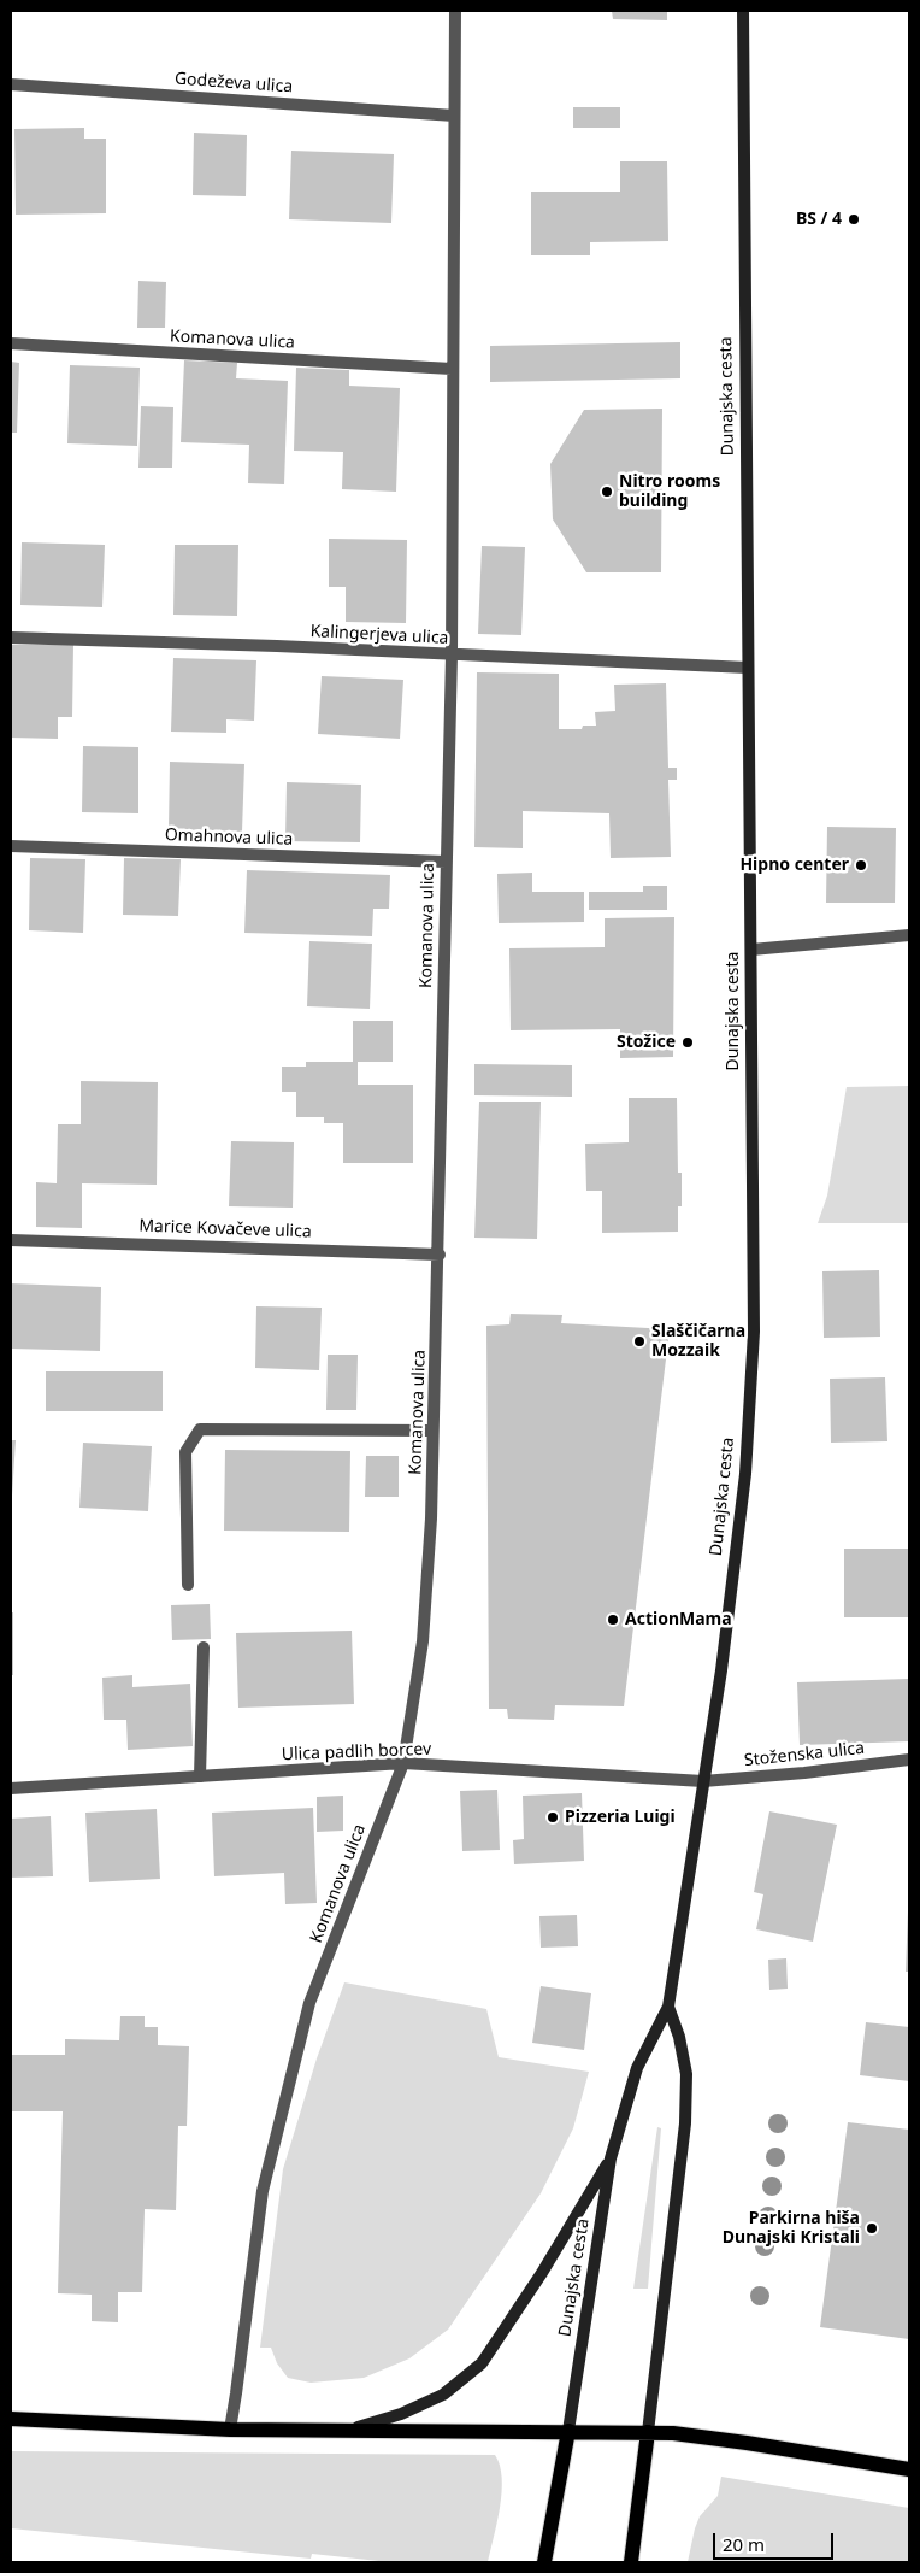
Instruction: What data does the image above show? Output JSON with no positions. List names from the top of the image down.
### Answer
{
  "streets": {
    "main road": ["Dunajska cesta"],
    "street": [
      "Godeževa ulica",
      "Komanova ulica",
      "Kalingerjeva ulica",
      "Omahnova ulica",
      "Marice Kovačeve ulica",
      "Ulica padlih borcev",
      "Stoženska ulica"
    ]
  },
  "crossings": [
    ["Godeževa ulica", "Komanova ulica"],
    ["Komanova ulica", "Kalingerjeva ulica"],
    ["Komanova ulica", "Omahnova ulica"],
    ["Komanova ulica", "Marice Kovačeve ulica"],
    ["Komanova ulica", "Ulica padlih borcev"],
    ["Dunajska cesta", "Kalingerjeva ulica"],
    ["Dunajska cesta", "Ulica padlih borcev"],
    ["Dunajska cesta", "Stoženska ulica"],
    ["Ulica padlih borcev", "Stoženska ulica"]
  ],
  "places": [
    "BS / 4",
    "Nitro rooms building",
    "Hipno center",
    "Stožice",
    "Slaščičarna Mozzaik",
    "ActionMama",
    "Pizzeria Luigi",
    "Parkirna hiša Dunajski Kristali"
  ],
  "scale_bar": "20 m"
}
